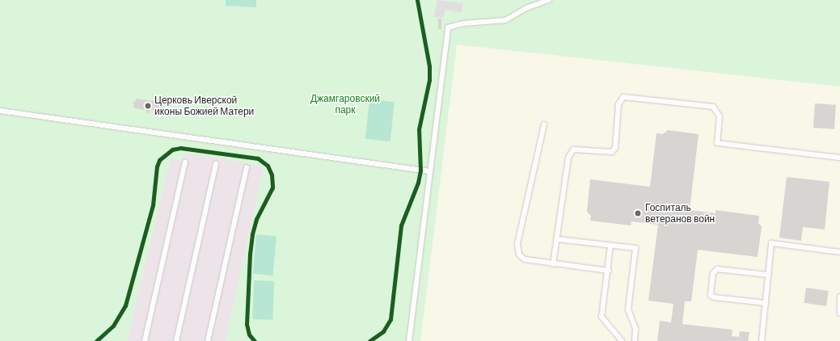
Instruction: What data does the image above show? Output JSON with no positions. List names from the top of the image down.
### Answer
{
  "parks": ["Джамгаровский парк"],
  "places": ["Церковь Иверской иконы Божией Матери", "Госпиталь ветеранов войн"]
}
